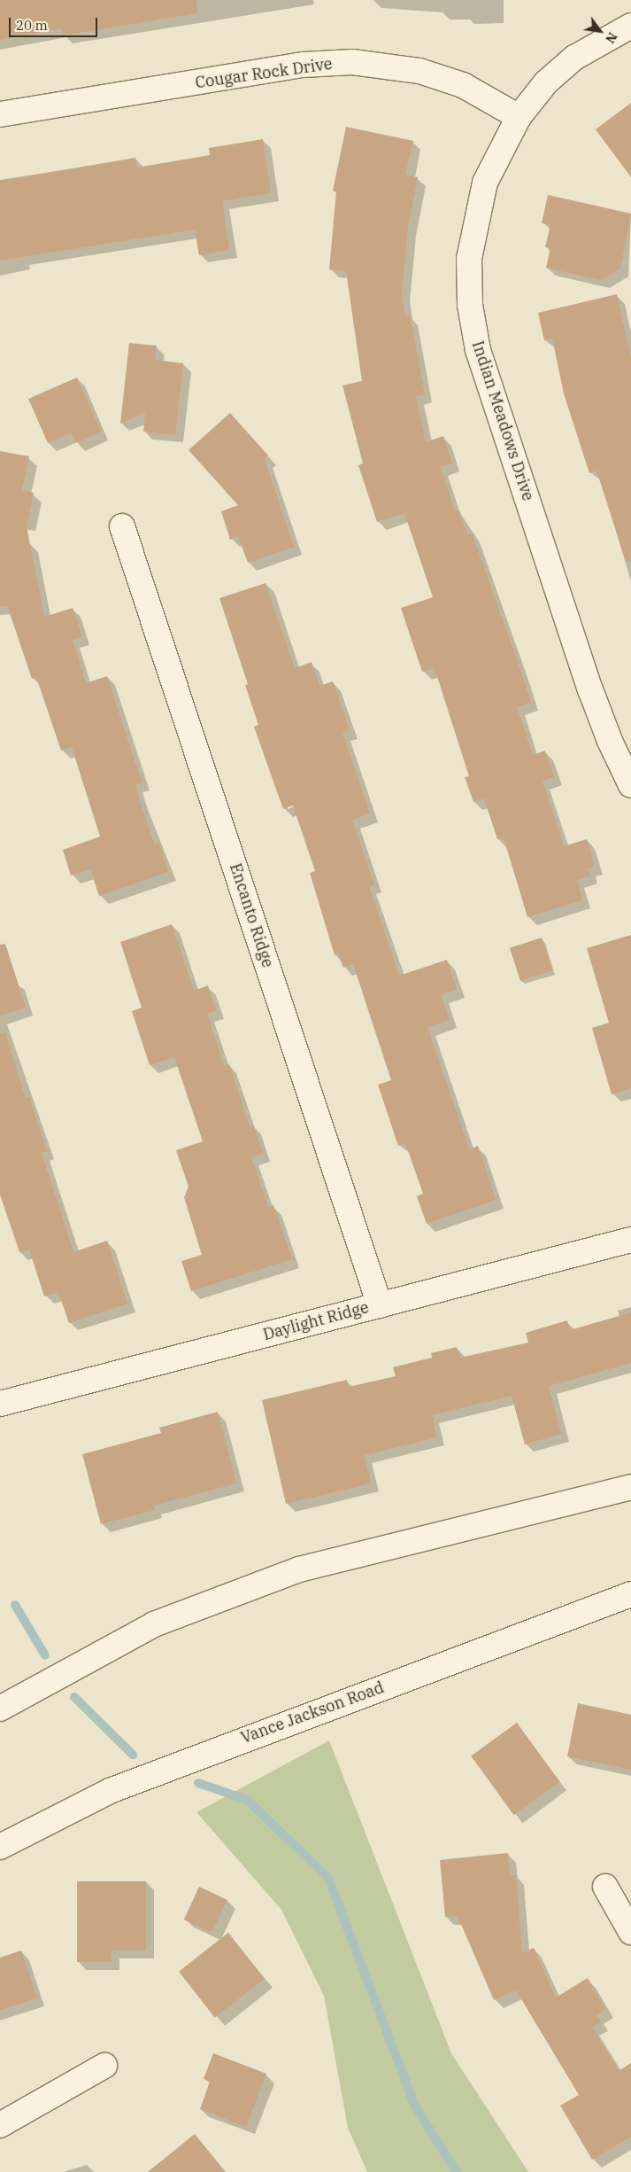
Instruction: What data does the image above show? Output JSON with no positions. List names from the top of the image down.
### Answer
{
  "streets": {
    "street": [
      "Cougar Rock Drive",
      "Indian Meadows Drive",
      "Encanto Ridge",
      "Daylight Ridge",
      "Vance Jackson Road"
    ]
  },
  "crossings": [
    ["Cougar Rock Drive", "Indian Meadows Drive"],
    ["Encanto Ridge", "Daylight Ridge"]
  ],
  "scale_bar": "20 m",
  "north": "bottom right"
}
